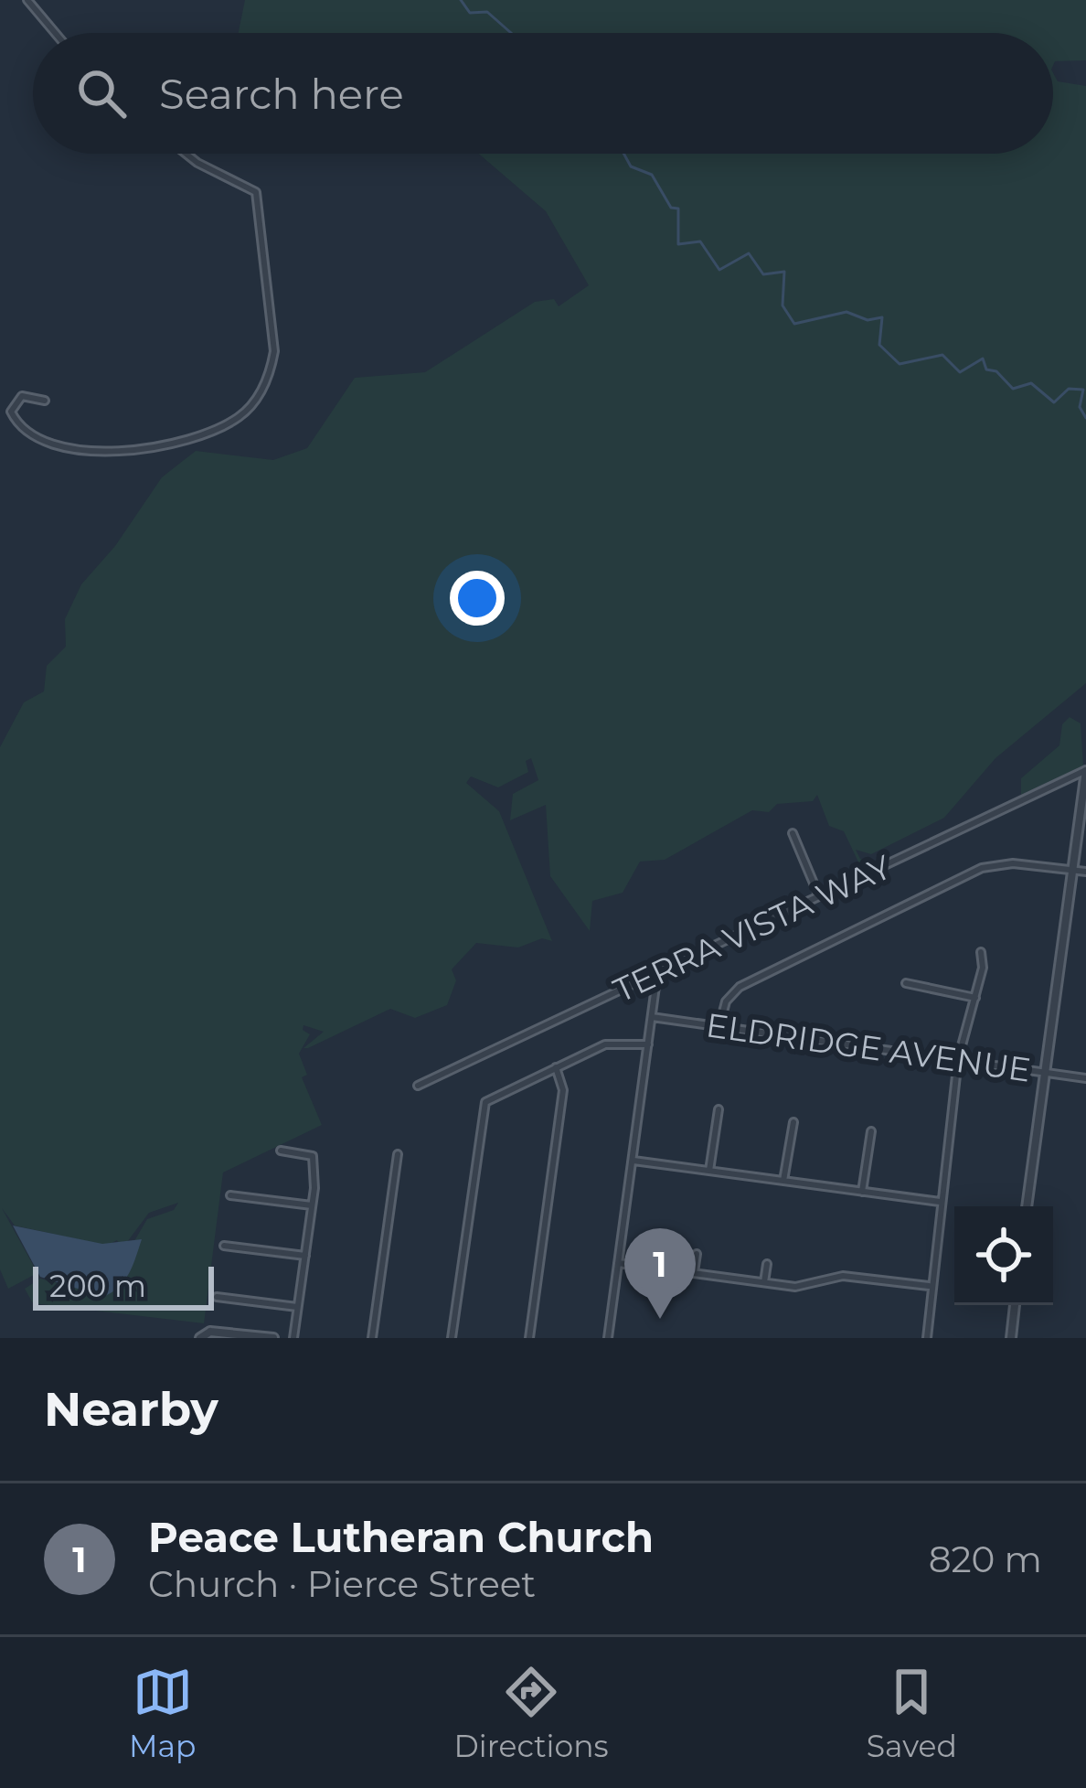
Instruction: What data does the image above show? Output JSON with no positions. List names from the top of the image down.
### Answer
{
  "streets": {
    "street": ["TERRA VISTA WAY", "ELDRIDGE AVENUE"]
  },
  "scale_bar": "200 m",
  "page": {
    "search": "Search here",
    "pins": "1",
    "scale": "200 m",
    "heading": "Nearby",
    "list": [
      {
        "mark": "1",
        "name": "Peace Lutheran Church",
        "note": "Church · Pierce Street",
        "value": "820 m"
      }
    ],
    "nav": ["Map", "Directions", "Saved"]
  }
}
